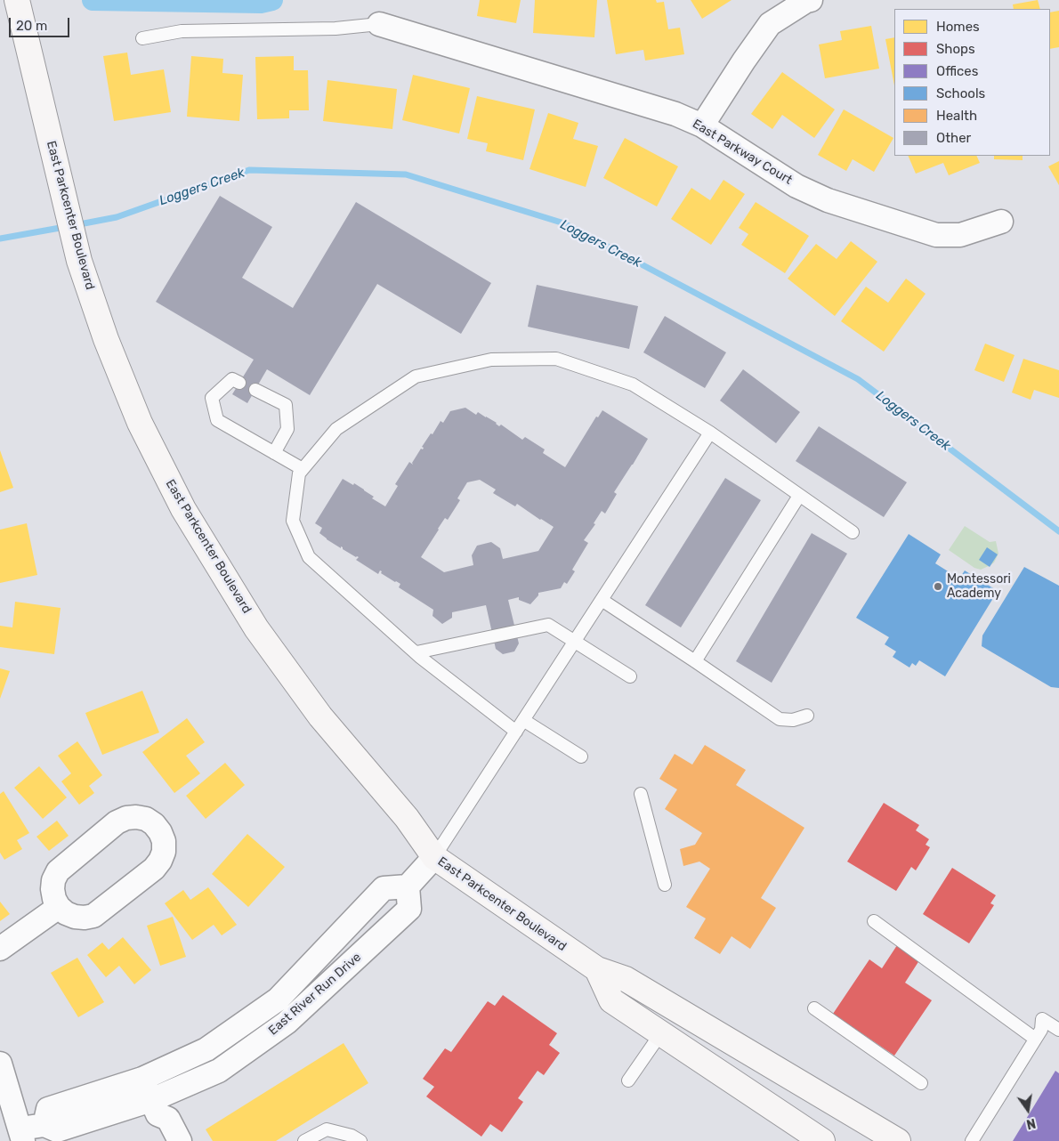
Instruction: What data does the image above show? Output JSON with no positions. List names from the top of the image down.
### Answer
{
  "streets": {
    "main road": ["East Parkcenter Boulevard"],
    "street": ["East Parkway Court", "East River Run Drive"]
  },
  "water": ["Loggers Creek"],
  "places": ["Montessori Academy"],
  "legend": [
    "Homes",
    "Shops",
    "Offices",
    "Schools",
    "Health",
    "Other"
  ],
  "scale_bar": "20 m",
  "north": "bottom"
}
